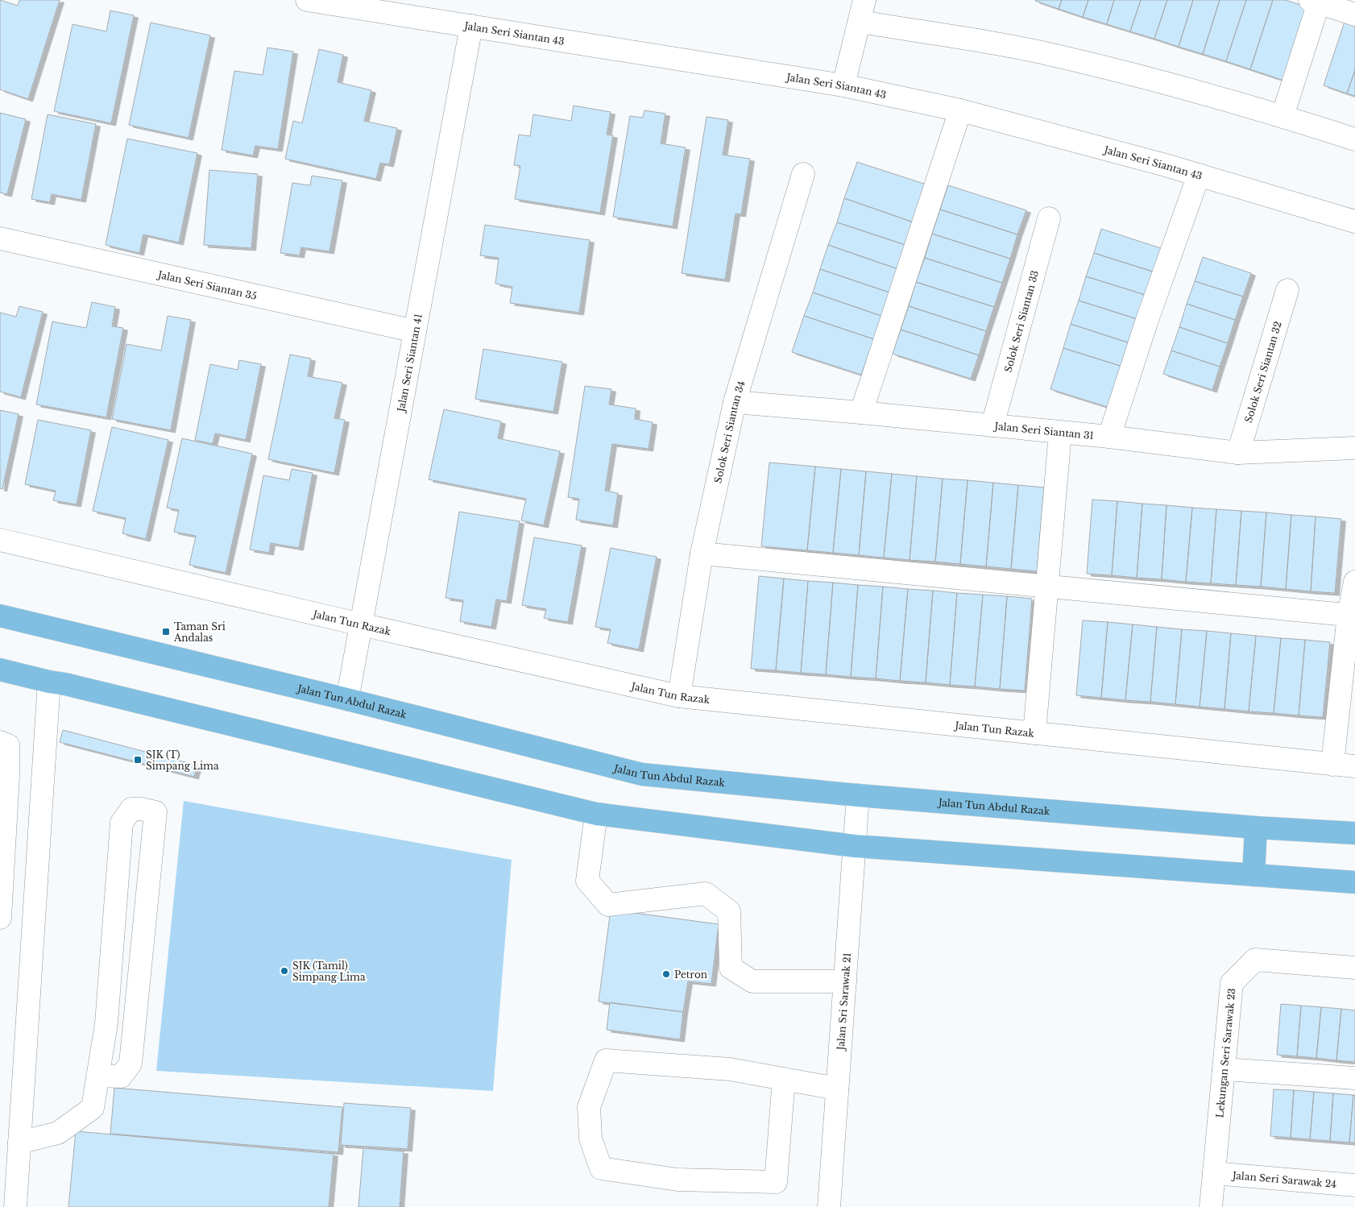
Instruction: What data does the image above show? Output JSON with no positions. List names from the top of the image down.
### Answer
{
  "streets": {
    "main road": ["Jalan Tun Abdul Razak"],
    "street": [
      "Jalan Seri Siantan 43",
      "Jalan Seri Siantan 35",
      "Solok Seri Siantan 33",
      "Jalan Seri Siantan 41",
      "Solok Seri Siantan 32",
      "Jalan Seri Siantan 31",
      "Solok Seri Siantan 34",
      "Jalan Tun Razak",
      "Jalan Sri Sarawak 21",
      "Lekungan Seri Sarawak 23",
      "Jalan Seri Sarawak 24"
    ]
  },
  "crossings": [
    ["Jalan Seri Siantan 43", "Jalan Seri Siantan 41"],
    ["Jalan Seri Siantan 35", "Jalan Seri Siantan 41"],
    ["Solok Seri Siantan 33", "Jalan Seri Siantan 31"],
    ["Jalan Seri Siantan 41", "Jalan Tun Razak"],
    ["Jalan Seri Siantan 41", "Jalan Tun Abdul Razak"],
    ["Solok Seri Siantan 32", "Jalan Seri Siantan 31"],
    ["Jalan Seri Siantan 31", "Solok Seri Siantan 34"],
    ["Solok Seri Siantan 34", "Jalan Tun Razak"],
    ["Jalan Tun Abdul Razak", "Jalan Sri Sarawak 21"],
    ["Lekungan Seri Sarawak 23", "Jalan Seri Sarawak 24"]
  ],
  "places": {
    "transit": ["Taman Sri Andalas", "SJK (T) Simpang Lima"],
    "other": ["SJK (Tamil) Simpang Lima", "Petron"]
  }
}
